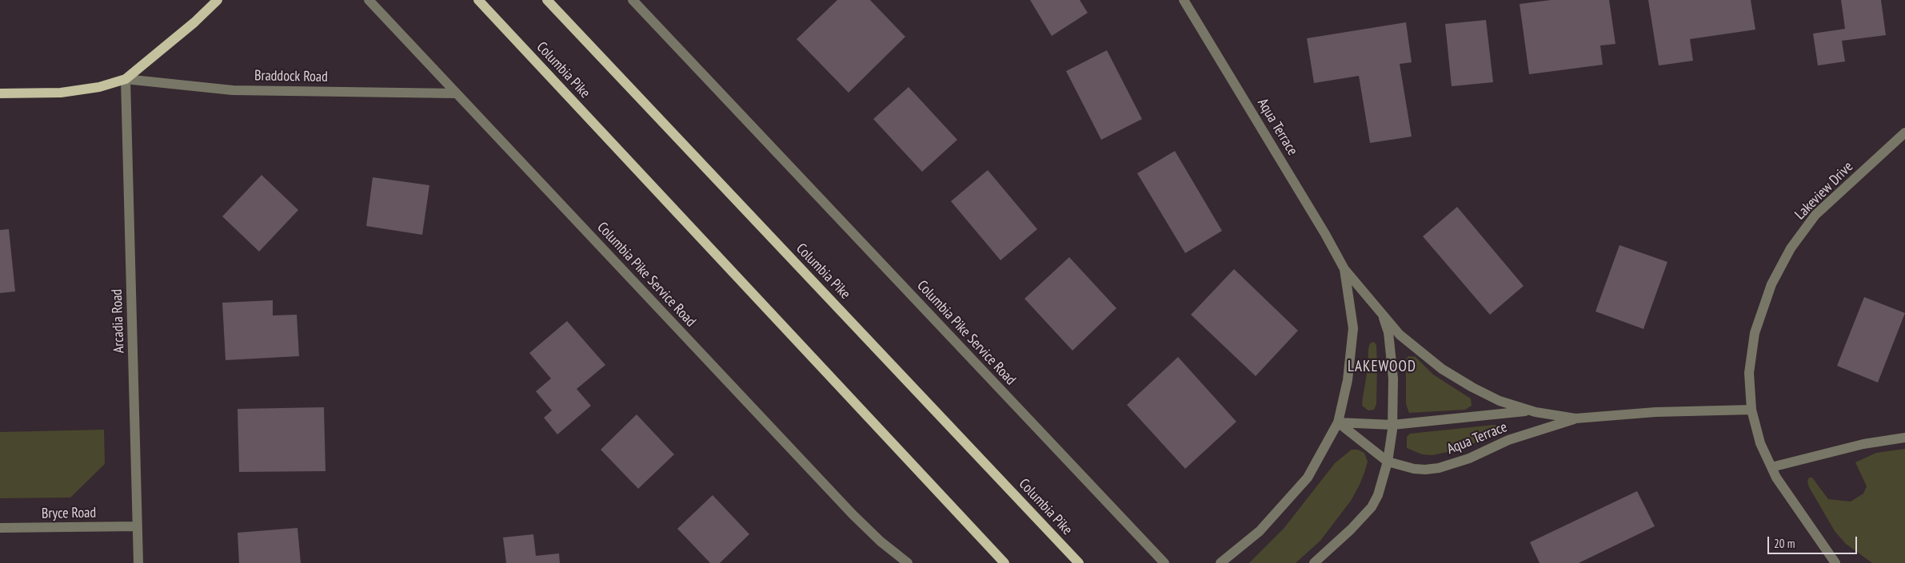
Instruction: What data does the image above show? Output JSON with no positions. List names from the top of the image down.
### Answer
{
  "streets": {
    "main road": ["Columbia Pike", "Braddock Road"],
    "street": [
      "Aqua Terrace",
      "Lakeview Drive",
      "Columbia Pike Service Road",
      "Arcadia Road",
      "Bryce Road"
    ]
  },
  "crossings": [
    ["Braddock Road", "Columbia Pike Service Road"],
    ["Braddock Road", "Arcadia Road"],
    ["Aqua Terrace", "Lakeview Drive"],
    ["Arcadia Road", "Bryce Road"]
  ],
  "districts": ["LAKEWOOD"],
  "scale_bar": "20 m"
}
